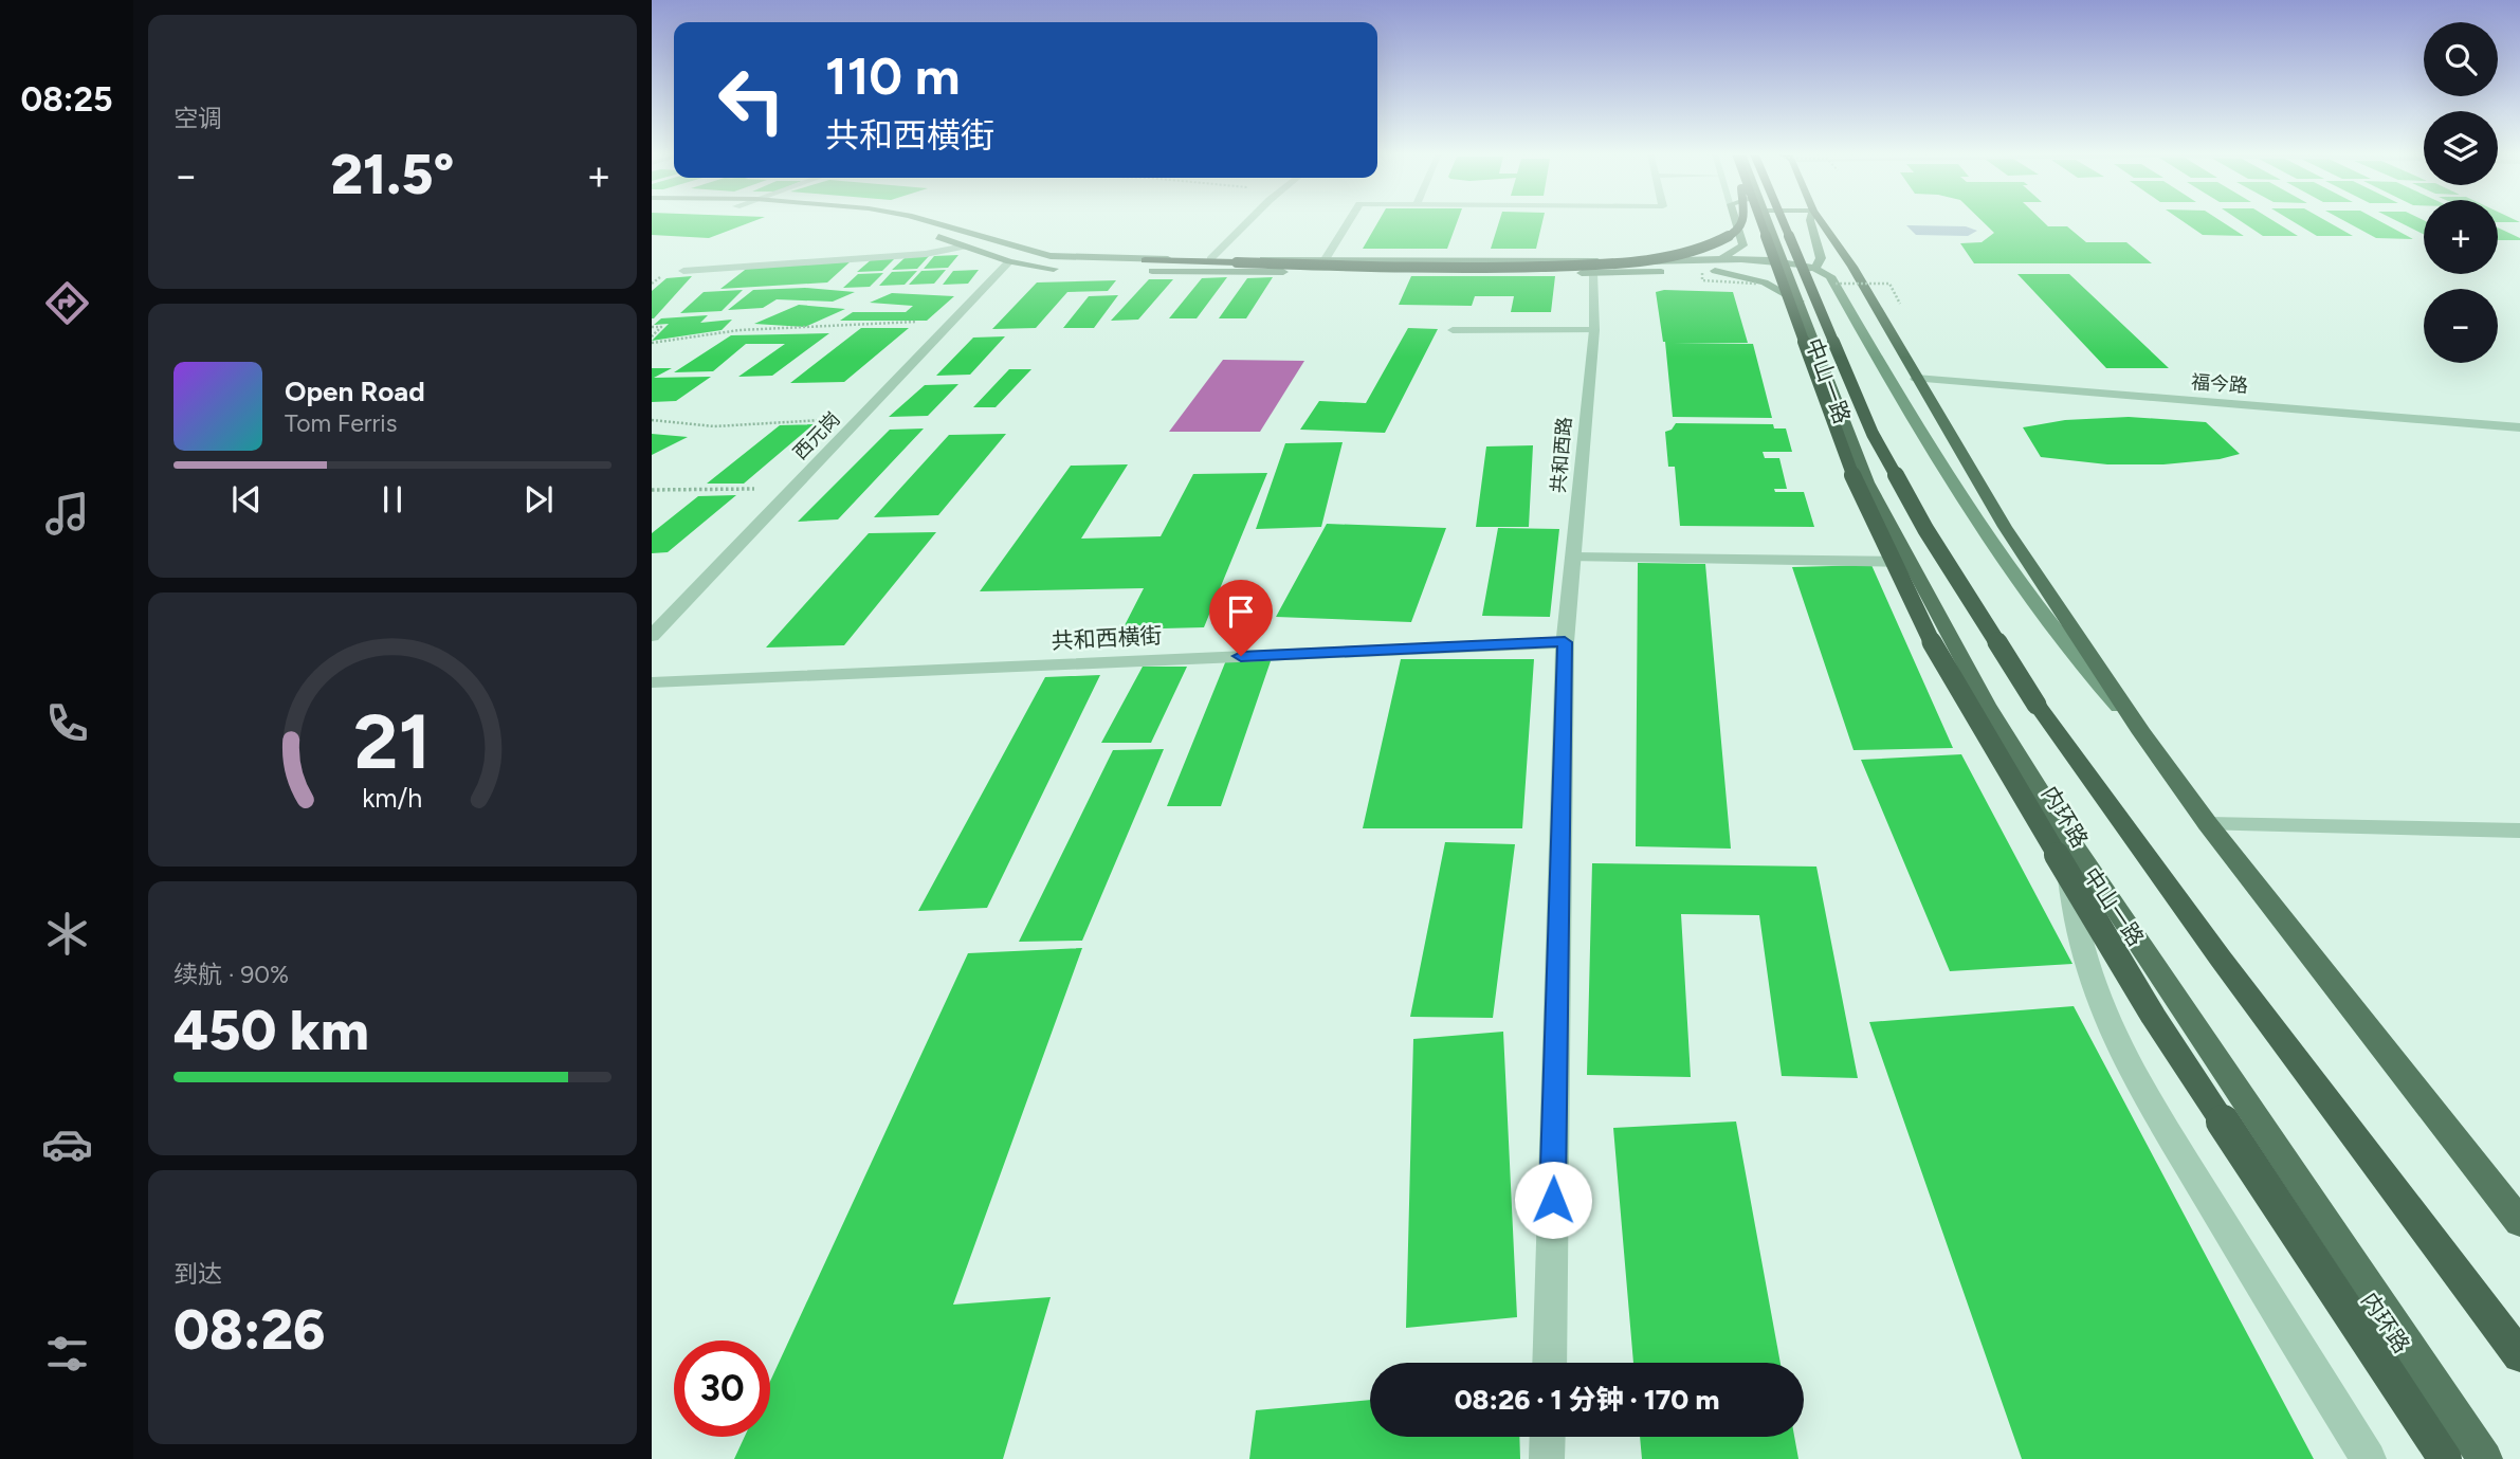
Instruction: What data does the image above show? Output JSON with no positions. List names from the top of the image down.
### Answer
{
  "streets": {
    "highway": ["内环路"],
    "main road": ["中山一路"],
    "street": [
      "福今路",
      "西元岗",
      "共和西路",
      "共和西横街"
    ]
  },
  "crossings": [
    ["共和西路", "共和西横街"]
  ],
  "page": {
    "tabs": "08:25",
    "tile": [
      "空调",
      ["续航 · 90%", "450 km"],
      ["到达", "08:26"]
    ],
    "map_buttons": ["+", "−"],
    "turn": ["110 m", "共和西横街"],
    "heat": ["−", "21.5°", "+"],
    "song": ["Open Road", "Tom Ferris"],
    "limit": "30",
    "trip": "08:26 · 1 分钟 · 170 m",
    "gauge": ["21", "km/h"]
  }
}
